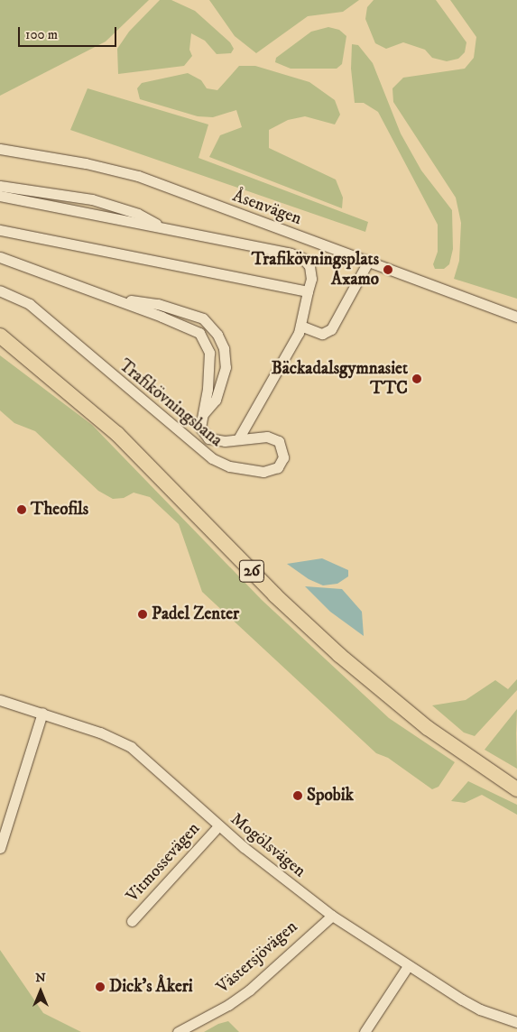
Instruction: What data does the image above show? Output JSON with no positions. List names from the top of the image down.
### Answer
{
  "streets": {
    "highway": ["26"],
    "street": [
      "Åsenvägen",
      "Trafikövningsbana",
      "Mogölsvägen",
      "Vitmossevägen",
      "Västersjövägen"
    ]
  },
  "crossings": [
    ["Mogölsvägen", "Vitmossevägen"],
    ["Mogölsvägen", "Västersjövägen"]
  ],
  "places": [
    "Trafikövningsplats Axamo",
    "Bäckadalsgymnasiet TTC",
    "Theofils",
    "Padel Zenter",
    "Spobik",
    "Dick's Åkeri"
  ],
  "scale_bar": "100 m",
  "north": "top"
}
